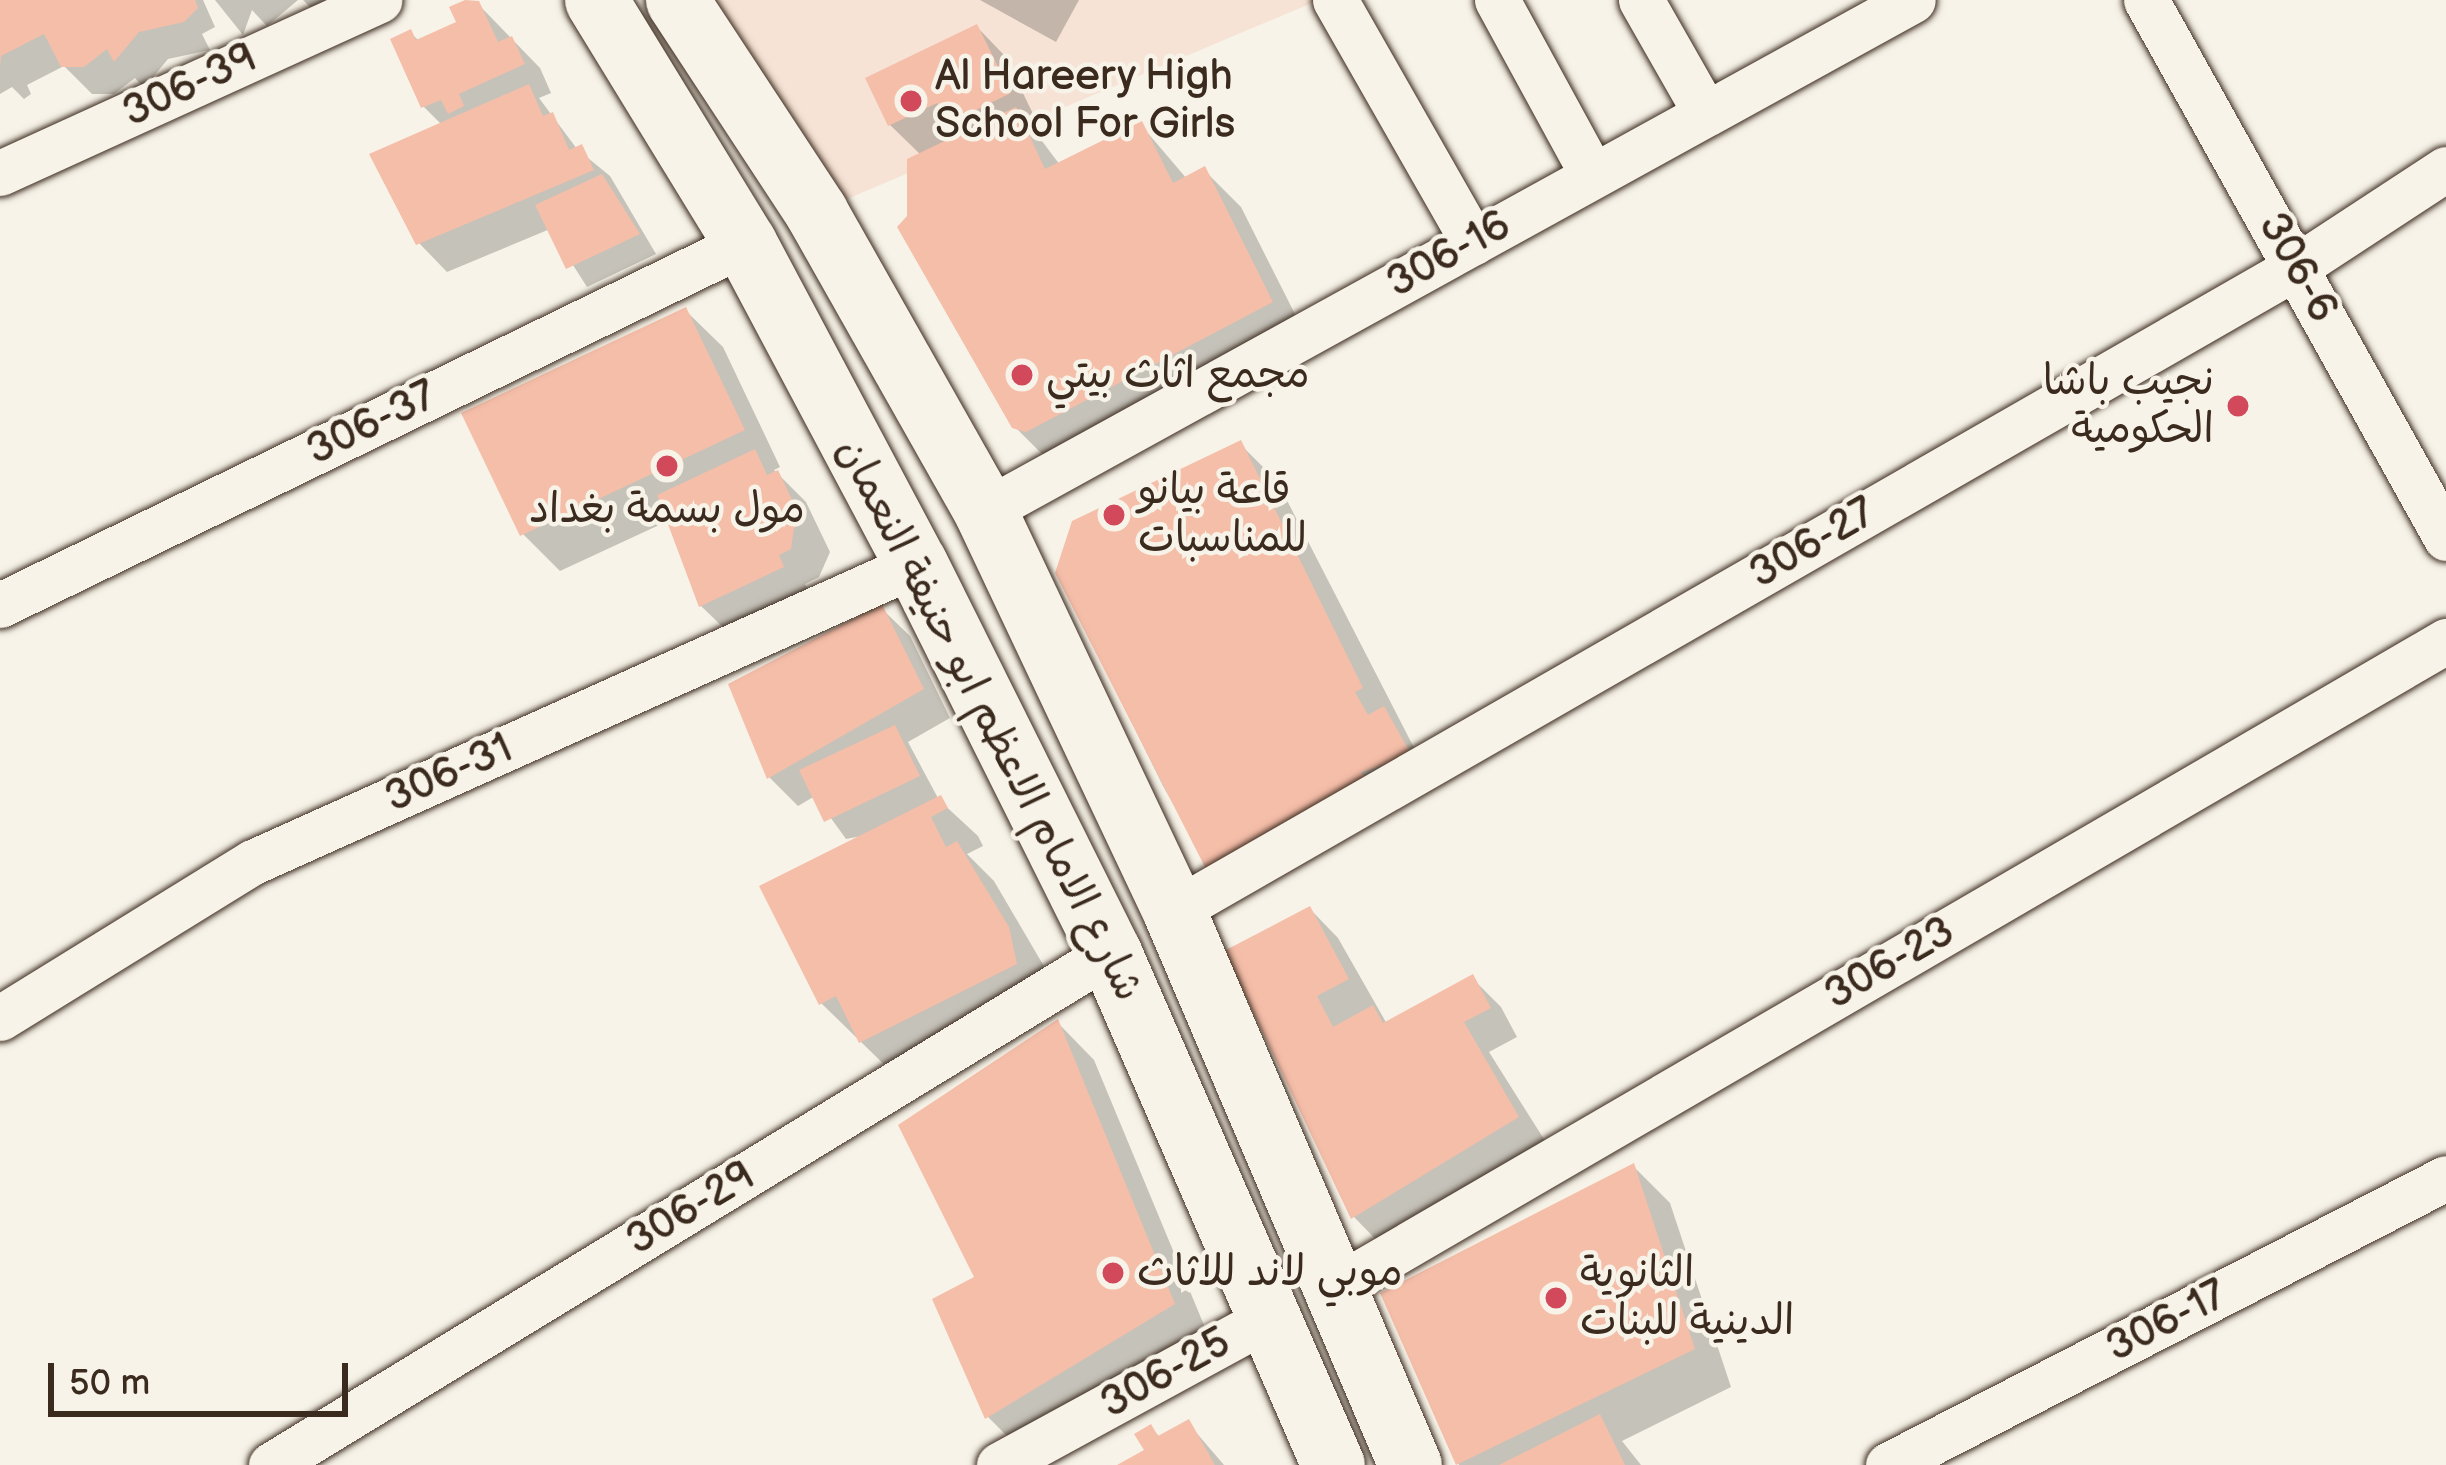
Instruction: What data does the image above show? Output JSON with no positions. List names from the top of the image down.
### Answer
{
  "streets": {
    "main road": ["شارع الامام الاعظم ابو حنيفة النعمان"],
    "street": [
      "306-39",
      "306-16",
      "306-6",
      "306-37",
      "306-27",
      "306-31",
      "306-23",
      "306-29",
      "306-17",
      "306-25"
    ]
  },
  "crossings": [
    ["306-16", "شارع الامام الاعظم ابو حنيفة النعمان"],
    ["306-6", "306-27"],
    ["306-37", "شارع الامام الاعظم ابو حنيفة النعمان"],
    ["306-27", "شارع الامام الاعظم ابو حنيفة النعمان"],
    ["شارع الامام الاعظم ابو حنيفة النعمان", "306-31"],
    ["شارع الامام الاعظم ابو حنيفة النعمان", "306-23"],
    ["شارع الامام الاعظم ابو حنيفة النعمان", "306-29"],
    ["شارع الامام الاعظم ابو حنيفة النعمان", "306-25"]
  ],
  "places": [
    "Al Hareery High School For Girls",
    "مجمع اثاث بيتي",
    "نجيب باشا الحكومية",
    "مول بسمة بغداد",
    "قاعة بيانو للمناسبات",
    "موبي لاند للاثاث",
    "الثانوية الدينية للبنات"
  ],
  "scale_bar": "50 m"
}
